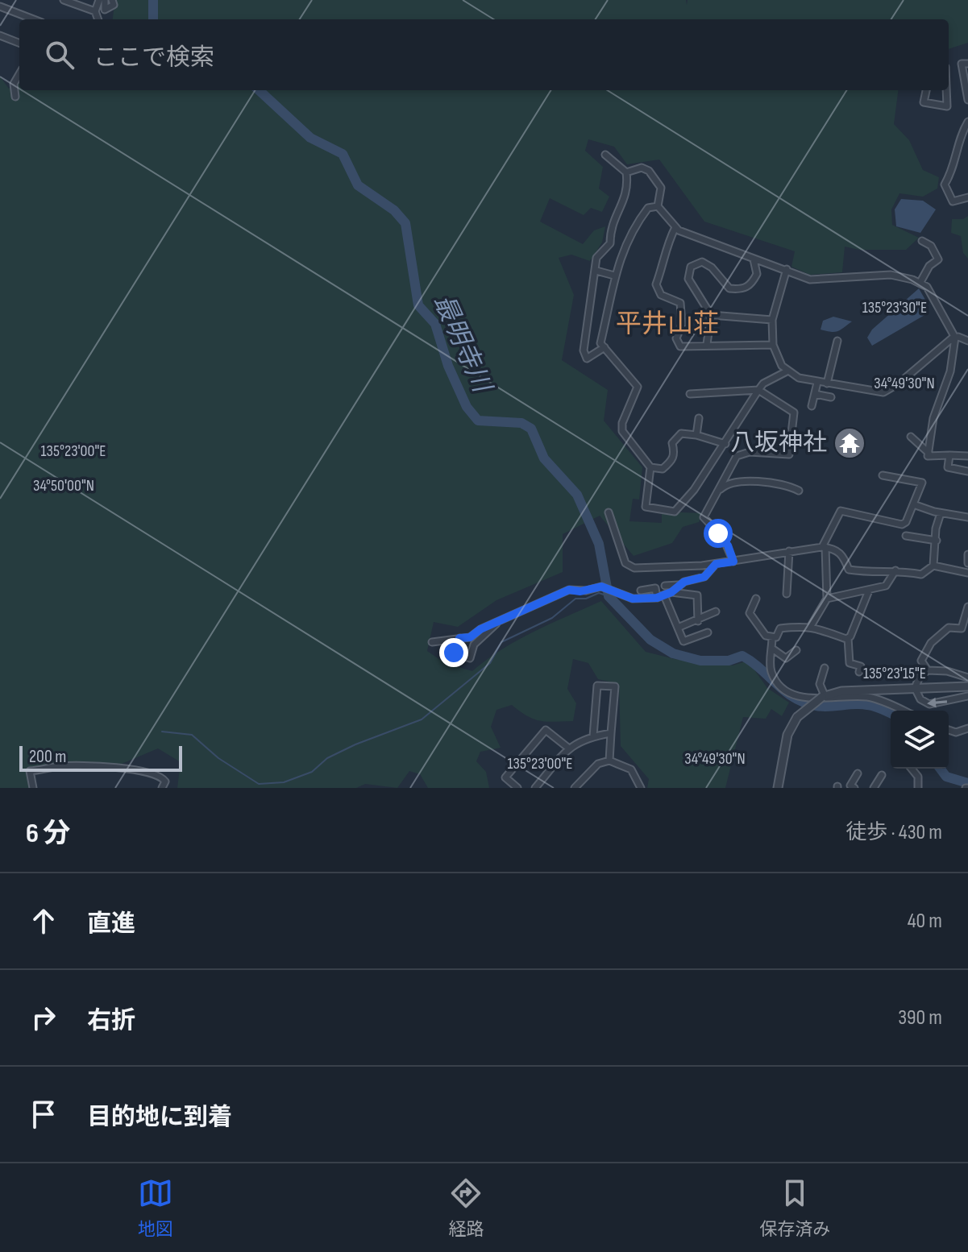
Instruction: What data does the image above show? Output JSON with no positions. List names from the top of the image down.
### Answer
{
  "districts": ["平井山荘"],
  "water": ["最明寺川"],
  "places": {
    "temple": ["八坂神社"]
  },
  "scale_bar": "200 m",
  "page": {
    "search": "ここで検索",
    "scale": "200 m",
    "heading": ["6 分", "徒歩 · 430 m"],
    "list": [
      ["直進", "40 m"],
      ["右折", "390 m"],
      "目的地に到着"
    ],
    "nav": ["地図", "経路", "保存済み"]
  },
  "coordinates": [
    "135°23'30\"E",
    "34°49'30\"N",
    "135°23'00\"E",
    "34°50'00\"N",
    "135°23'15\"E"
  ]
}
